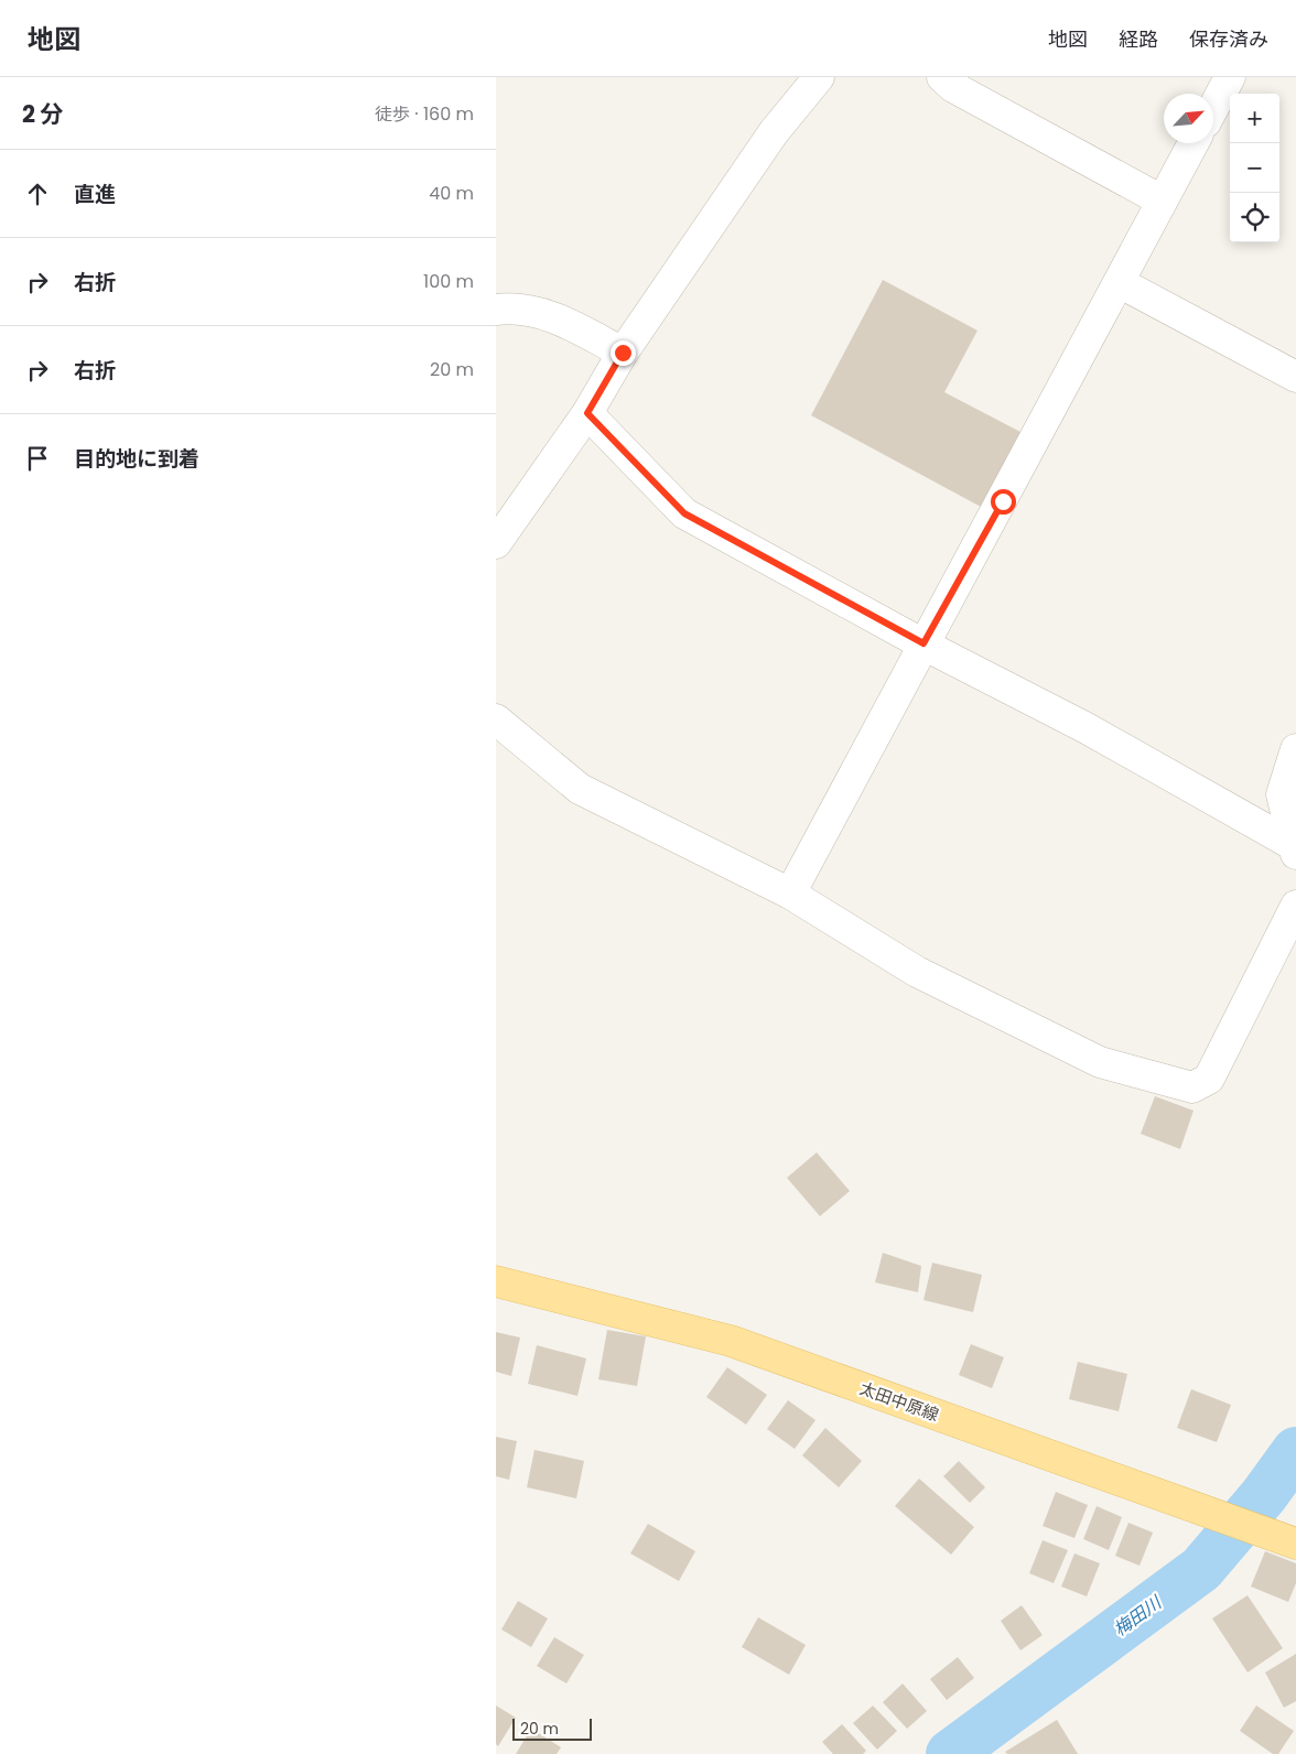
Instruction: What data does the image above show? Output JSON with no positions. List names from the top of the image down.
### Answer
{
  "streets": {
    "main road": ["太田中原線"]
  },
  "water": ["梅田川"],
  "scale_bar": "20 m",
  "north": "top right",
  "page": {
    "header": "地図",
    "nav": ["地図", "経路", "保存済み"],
    "heading": ["2 分", "徒歩 · 160 m"],
    "map_buttons": ["+", "−"],
    "list": [
      ["直進", "40 m"],
      ["右折", "100 m"],
      ["右折", "20 m"],
      "目的地に到着"
    ],
    "scale": "20 m"
  }
}
